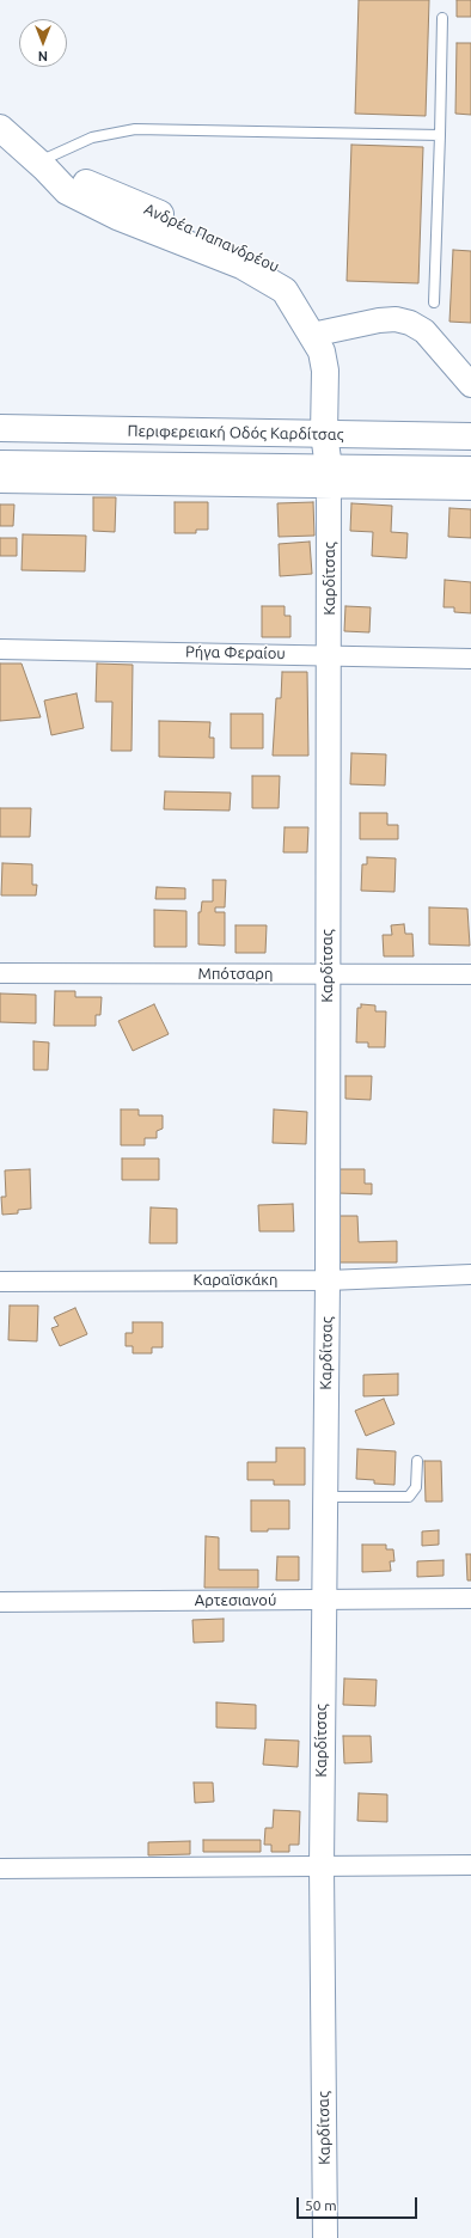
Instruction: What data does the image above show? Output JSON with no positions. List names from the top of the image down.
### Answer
{
  "streets": {
    "main road": ["Ανδρέα Παπανδρέου", "Περιφερειακή Οδός Καρδίτσας"],
    "street": [
      "Καρδίτσας",
      "Ρήγα Φεραίου",
      "Μπότσαρη",
      "Καραϊσκάκη",
      "Αρτεσιανού"
    ]
  },
  "crossings": [
    ["Ανδρέα Παπανδρέου", "Περιφερειακή Οδός Καρδίτσας"],
    ["Ανδρέα Παπανδρέου", "Καρδίτσας"],
    ["Καρδίτσας", "Ρήγα Φεραίου"],
    ["Καρδίτσας", "Μπότσαρη"],
    ["Καρδίτσας", "Καραϊσκάκη"],
    ["Καρδίτσας", "Αρτεσιανού"]
  ],
  "scale_bar": "50 m",
  "north": "bottom"
}
